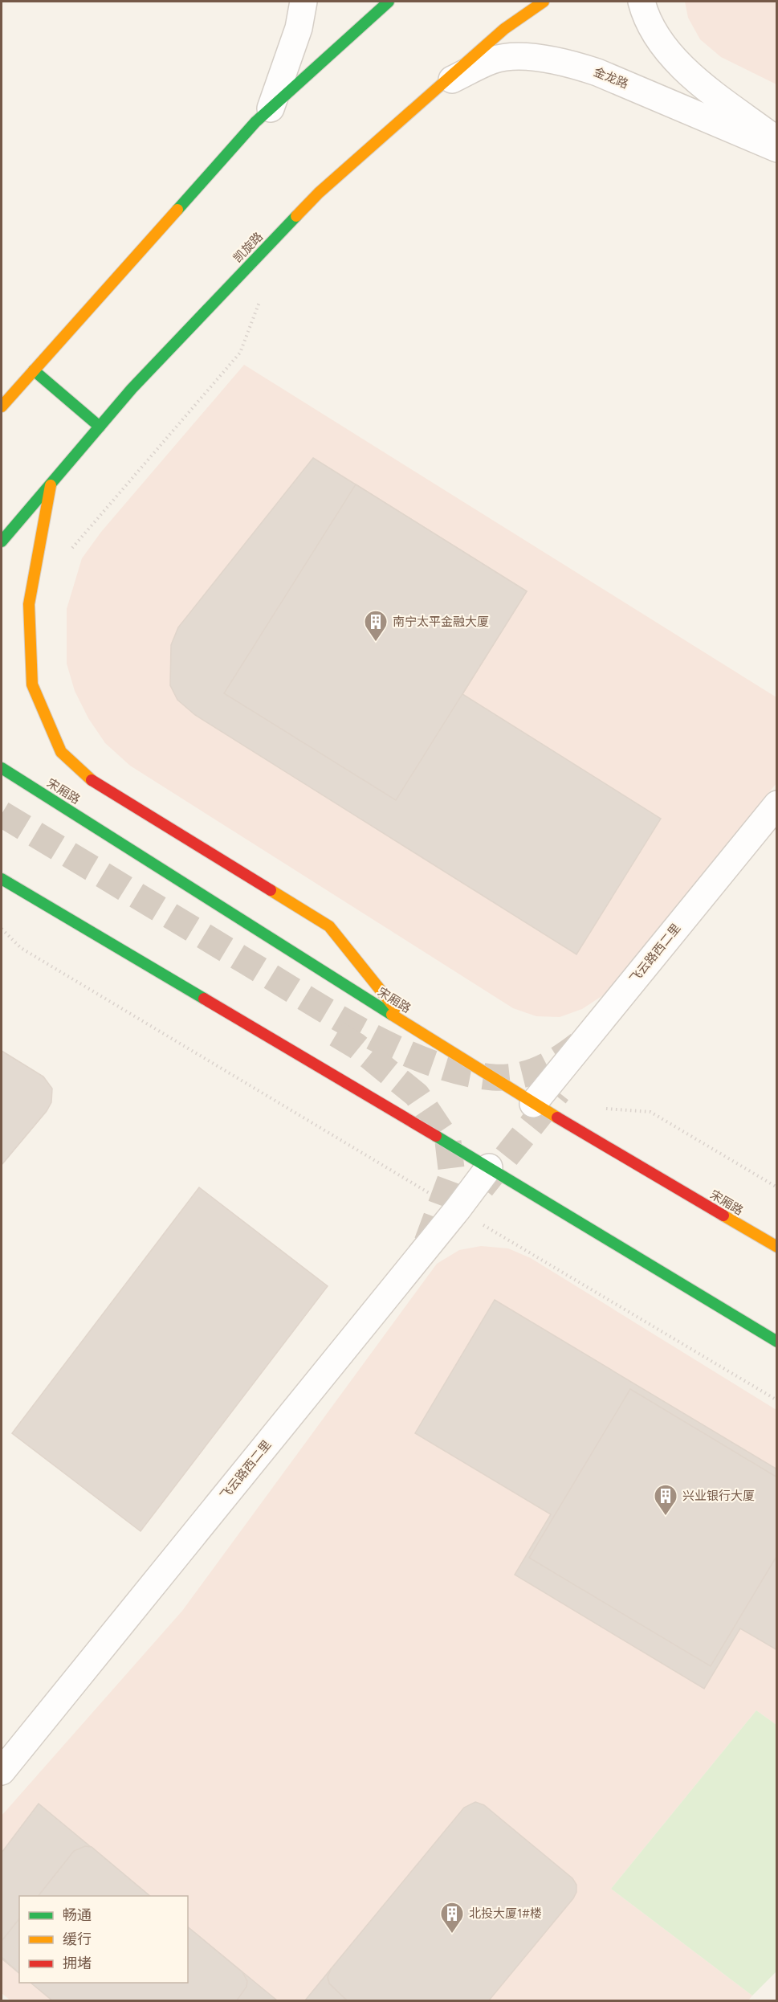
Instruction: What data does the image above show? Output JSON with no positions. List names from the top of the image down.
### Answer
{
  "streets": {
    "main road": ["凯旋路", "宋厢路"],
    "street": ["金龙路", "飞云路西二里"]
  },
  "crossings": [
    ["金龙路", "凯旋路"],
    ["宋厢路", "飞云路西二里"]
  ],
  "places": {
    "building": ["南宁太平金融大厦", "兴业银行大厦", "北投大厦1#楼"]
  },
  "legend": ["畅通", "缓行", "拥堵"]
}
